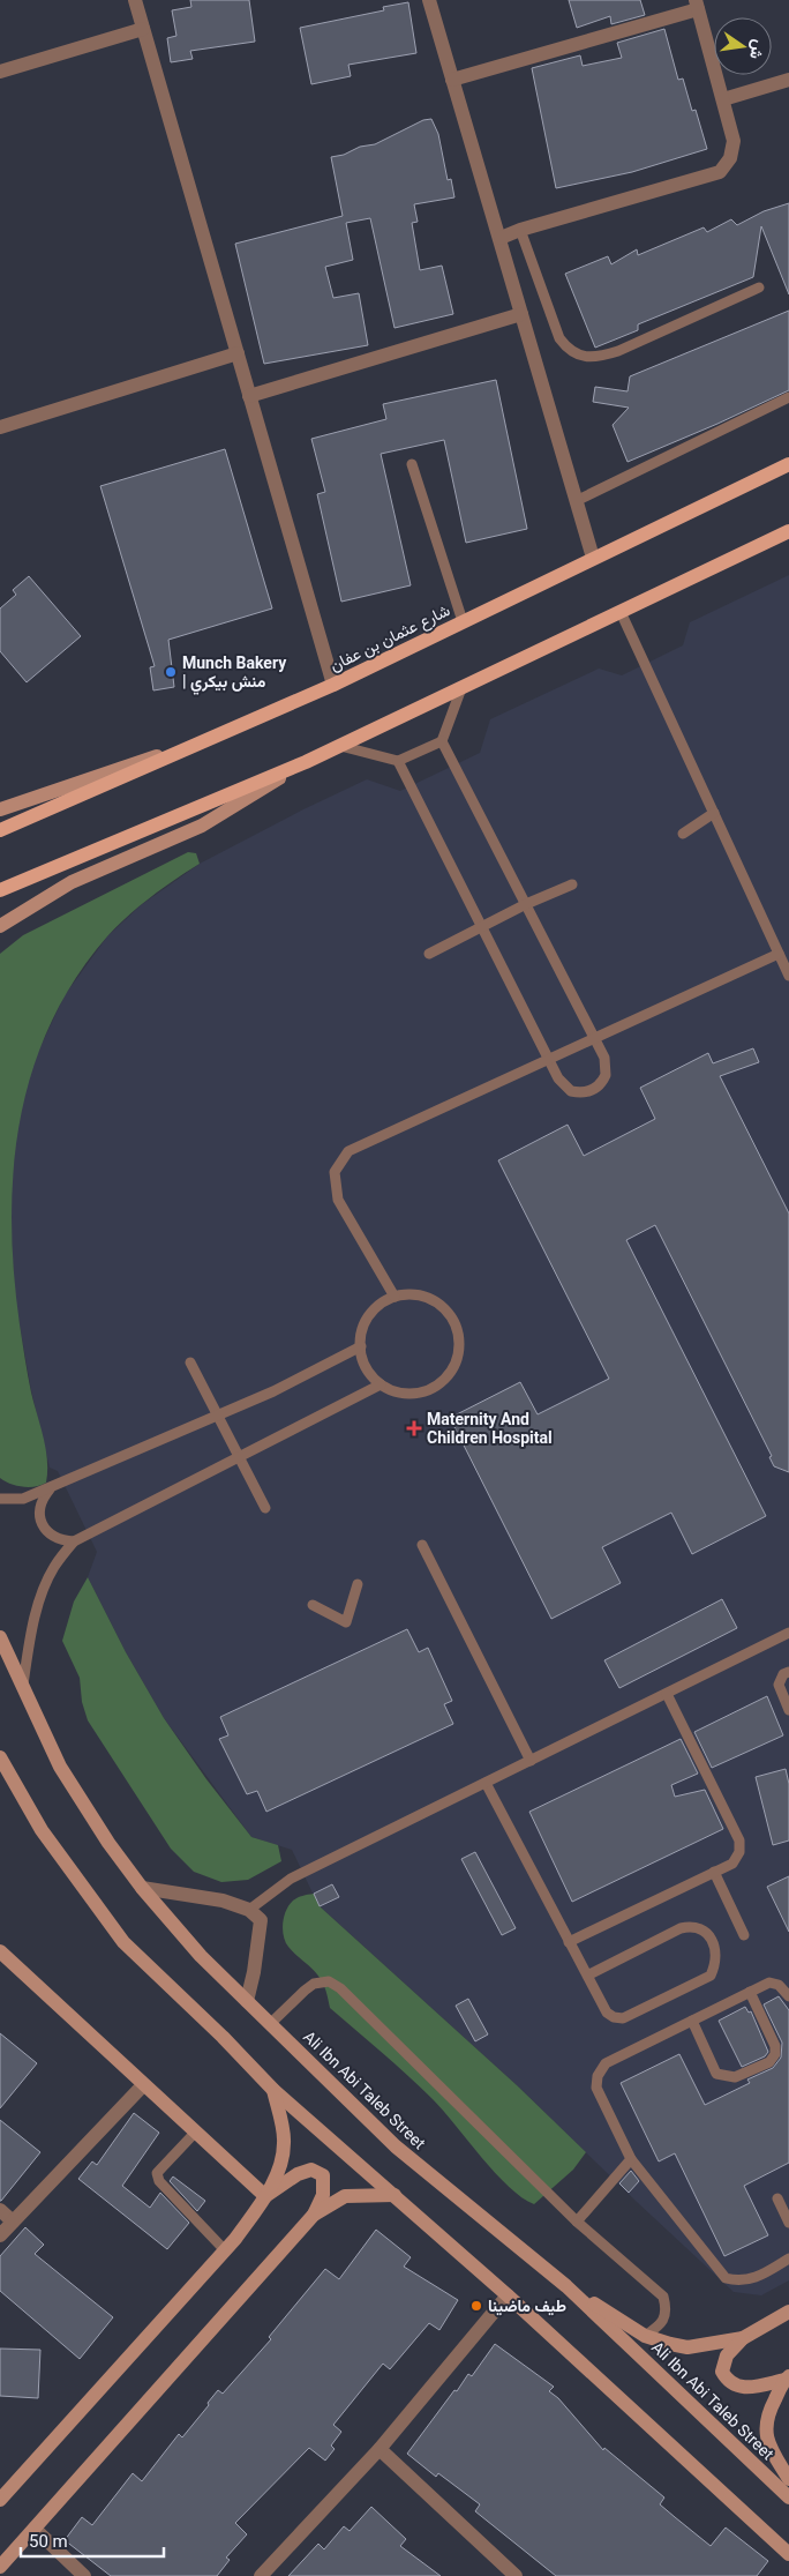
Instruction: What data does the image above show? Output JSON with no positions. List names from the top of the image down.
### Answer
{
  "streets": {
    "main road": ["شارع عثمان بن عفان"],
    "street": ["Ali Ibn Abi Taleb Street"]
  },
  "places": {
    "other": ["Munch Bakery | منش بيكري", "طيف ماضينا"],
    "health": ["Maternity And Children Hospital"]
  },
  "scale_bar": "50 m",
  "north": "right"
}
